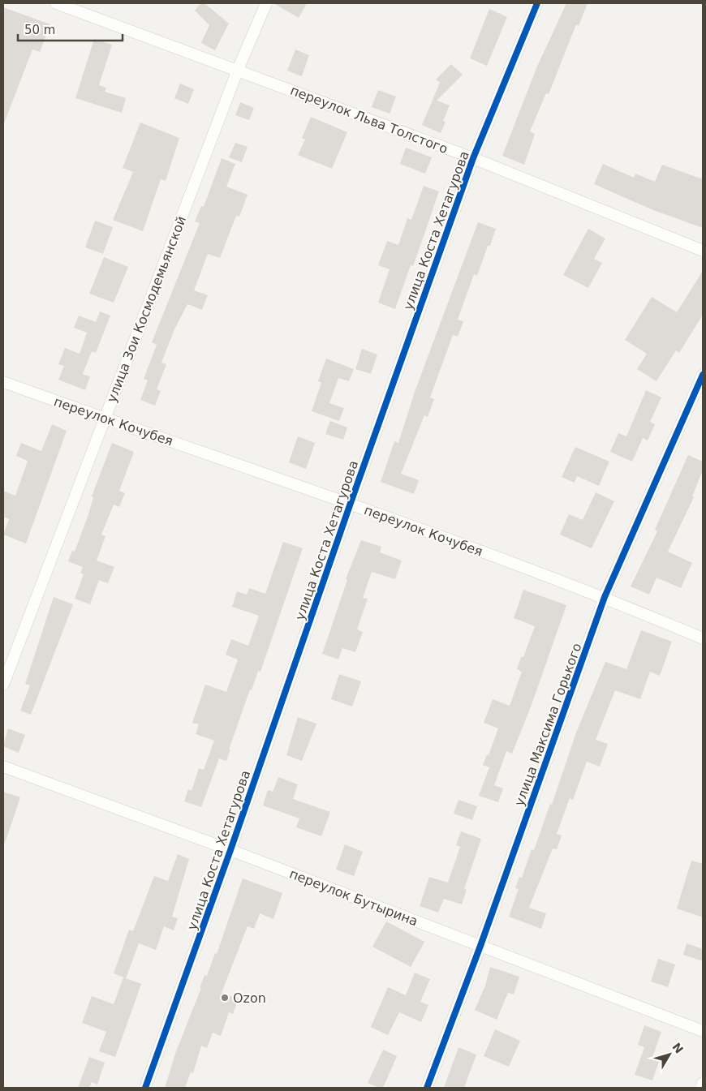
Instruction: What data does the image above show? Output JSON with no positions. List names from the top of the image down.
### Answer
{
  "streets": {
    "street": [
      "переулок Льва Толстого",
      "улица Коста Хетагурова",
      "улица Зои Космодемьянской",
      "переулок Кочубея",
      "улица Максима Горького",
      "переулок Бутырина"
    ]
  },
  "crossings": [
    ["переулок Льва Толстого", "улица Коста Хетагурова"],
    ["переулок Льва Толстого", "улица Зои Космодемьянской"],
    ["улица Коста Хетагурова", "переулок Кочубея"],
    ["улица Коста Хетагурова", "переулок Бутырина"],
    ["улица Зои Космодемьянской", "переулок Кочубея"],
    ["переулок Кочубея", "улица Максима Горького"],
    ["улица Максима Горького", "переулок Бутырина"]
  ],
  "places": ["Ozon"],
  "scale_bar": "50 m",
  "north": "top right"
}
